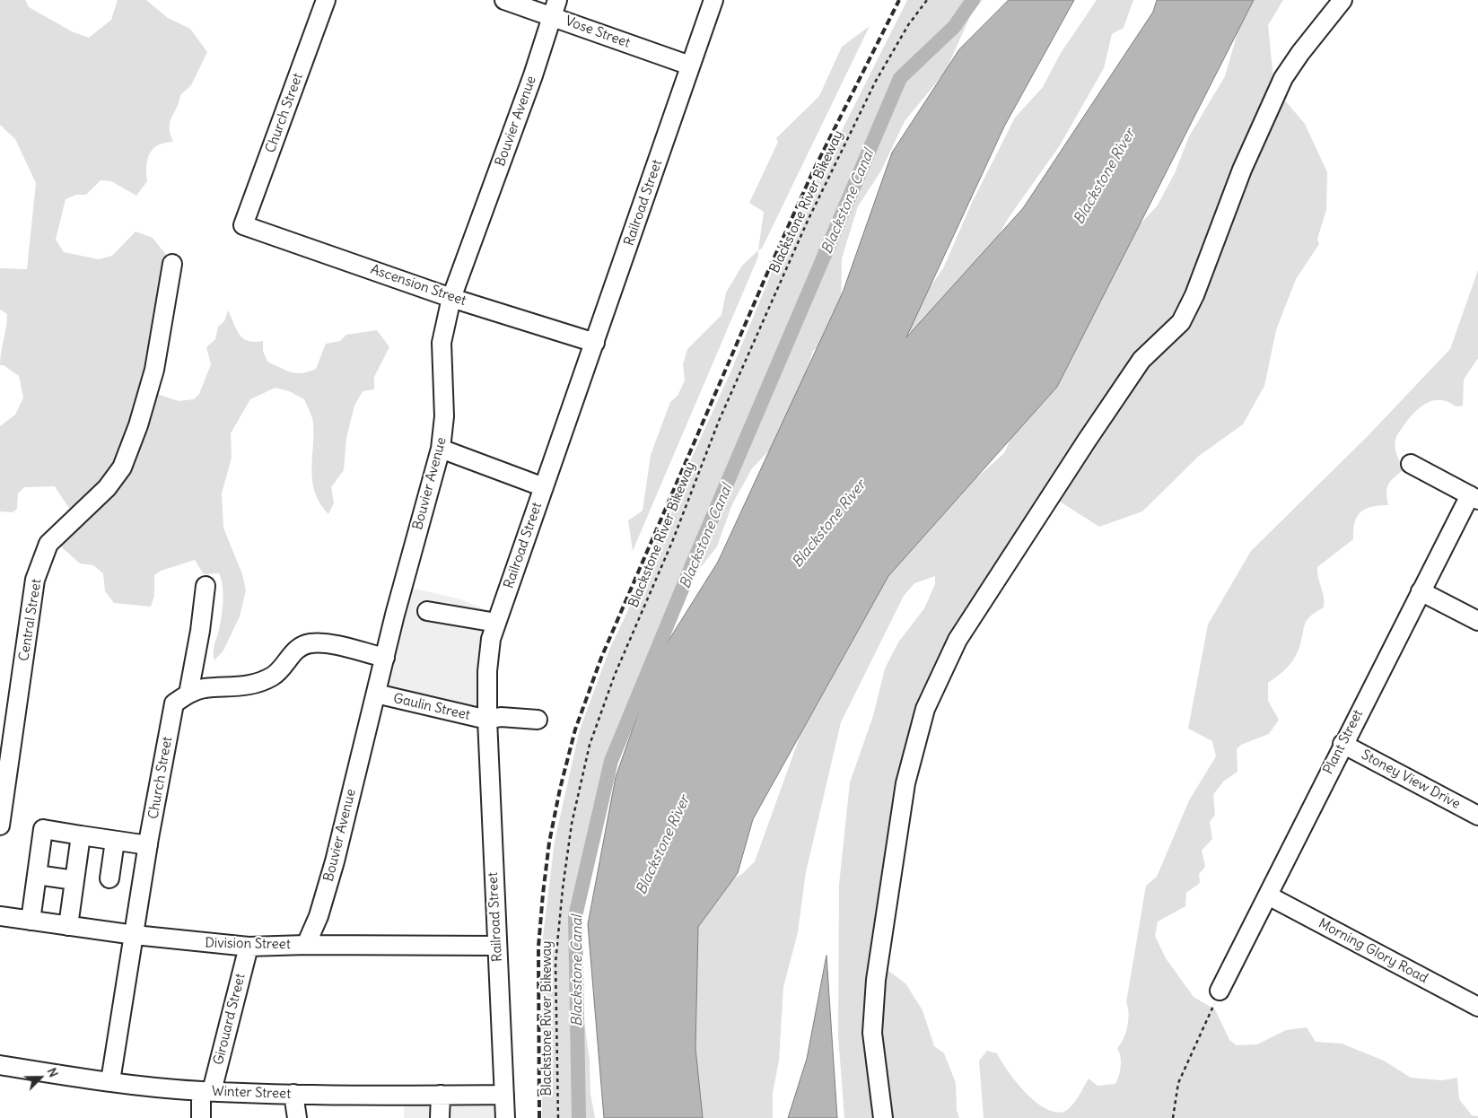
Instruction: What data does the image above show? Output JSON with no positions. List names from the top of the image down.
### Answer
{
  "streets": {
    "street": [
      "Vose Street",
      "Church Street",
      "Bouvier Avenue",
      "Railroad Street",
      "Ascension Street",
      "Central Street",
      "Gaulin Street",
      "Plant Street",
      "Stoney View Drive",
      "Division Street",
      "Morning Glory Road",
      "Girouard Street",
      "Winter Street"
    ],
    "path": ["Blackstone River Bikeway"]
  },
  "crossings": [
    ["Vose Street", "Bouvier Avenue"],
    ["Vose Street", "Railroad Street"],
    ["Church Street", "Ascension Street"],
    ["Church Street", "Division Street"],
    ["Church Street", "Winter Street"],
    ["Bouvier Avenue", "Ascension Street"],
    ["Bouvier Avenue", "Gaulin Street"],
    ["Bouvier Avenue", "Division Street"],
    ["Railroad Street", "Ascension Street"],
    ["Railroad Street", "Gaulin Street"],
    ["Railroad Street", "Division Street"],
    ["Railroad Street", "Winter Street"],
    ["Plant Street", "Stoney View Drive"],
    ["Plant Street", "Morning Glory Road"],
    ["Division Street", "Girouard Street"],
    ["Girouard Street", "Winter Street"]
  ],
  "water": ["Blackstone River", "Blackstone Canal"],
  "north": "top right"
}
